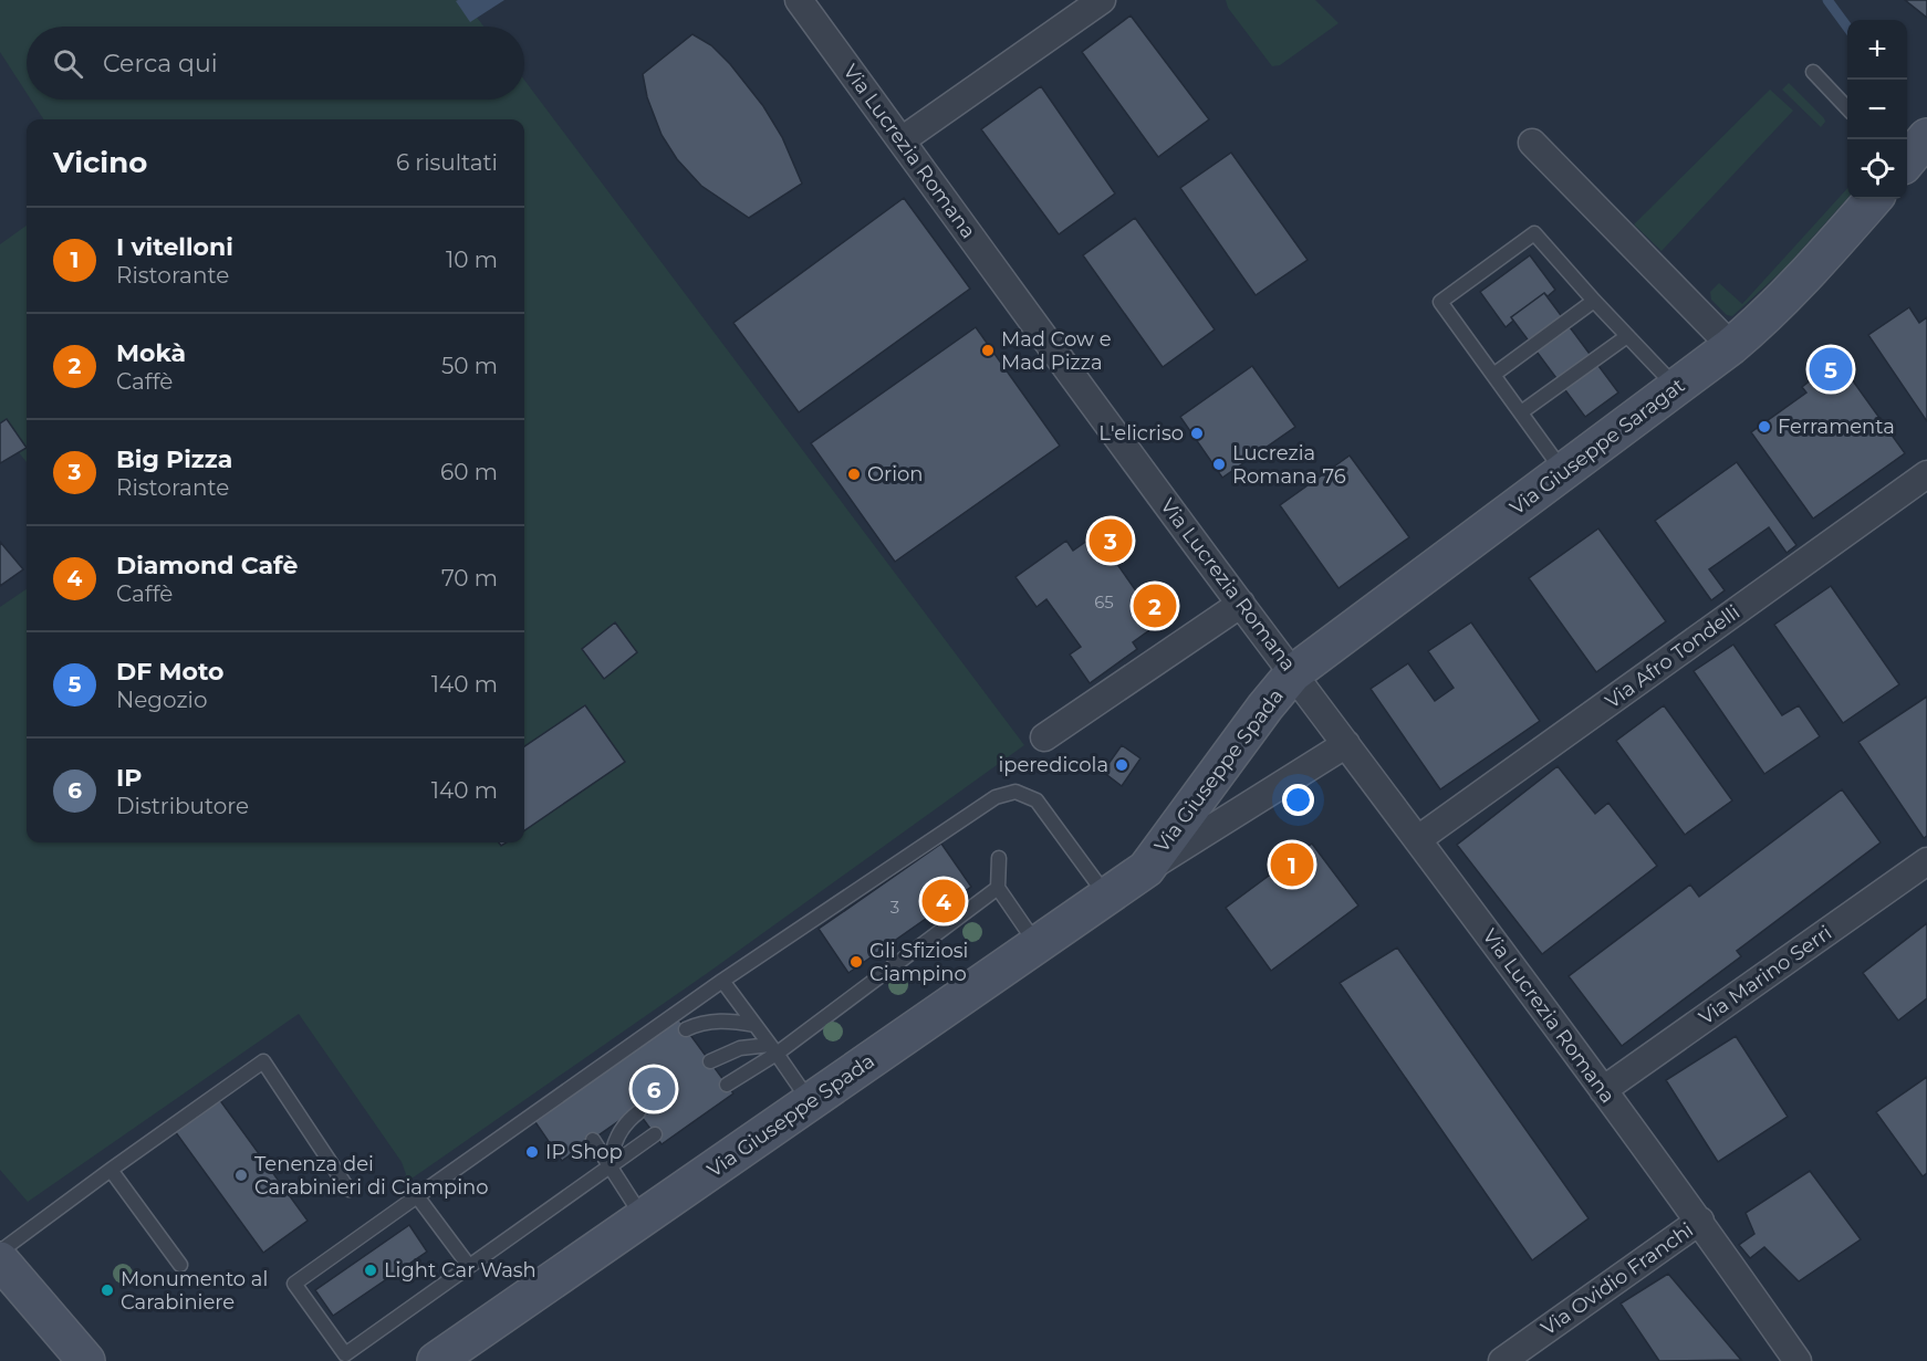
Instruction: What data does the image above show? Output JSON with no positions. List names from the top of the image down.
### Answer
{
  "streets": {
    "street": [
      "Via Lucrezia Romana",
      "Via Giuseppe Saragat",
      "Via Afro Tondelli",
      "Via Giuseppe Spada",
      "Via Marino Serri",
      "Via Ovidio Franchi"
    ]
  },
  "crossings": [
    ["Via Lucrezia Romana", "Via Giuseppe Saragat"],
    ["Via Lucrezia Romana", "Via Afro Tondelli"],
    ["Via Lucrezia Romana", "Via Giuseppe Spada"],
    ["Via Lucrezia Romana", "Via Marino Serri"],
    ["Via Lucrezia Romana", "Via Ovidio Franchi"],
    ["Via Giuseppe Saragat", "Via Giuseppe Spada"]
  ],
  "places": [
    "Mad Cow e Mad Pizza",
    "Ferramenta",
    "L'elicriso",
    "Lucrezia Romana 76",
    "Orion",
    "iperedicola",
    "Gli Sfiziosi Ciampino",
    "IP Shop",
    "Tenenza dei Carabinieri di Ciampino",
    "Light Car Wash",
    "Monumento al Carabiniere"
  ],
  "house_numbers": ["65", "3"],
  "page": {
    "map_buttons": ["+", "−"],
    "search": "Cerca qui",
    "heading": ["Vicino", "6 risultati"],
    "list": [
      {
        "mark": "1",
        "name": "I vitelloni",
        "note": "Ristorante",
        "value": "10 m"
      },
      {
        "mark": "2",
        "name": "Mokà",
        "note": "Caffè",
        "value": "50 m"
      },
      {
        "mark": "3",
        "name": "Big Pizza",
        "note": "Ristorante",
        "value": "60 m"
      },
      {
        "mark": "4",
        "name": "Diamond Cafè",
        "note": "Caffè",
        "value": "70 m"
      },
      {
        "mark": "5",
        "name": "DF Moto",
        "note": "Negozio",
        "value": "140 m"
      },
      {
        "mark": "6",
        "name": "IP",
        "note": "Distributore",
        "value": "140 m"
      }
    ],
    "pins": [
      "5",
      "3",
      "2",
      "1",
      "4",
      "6"
    ]
  }
}
